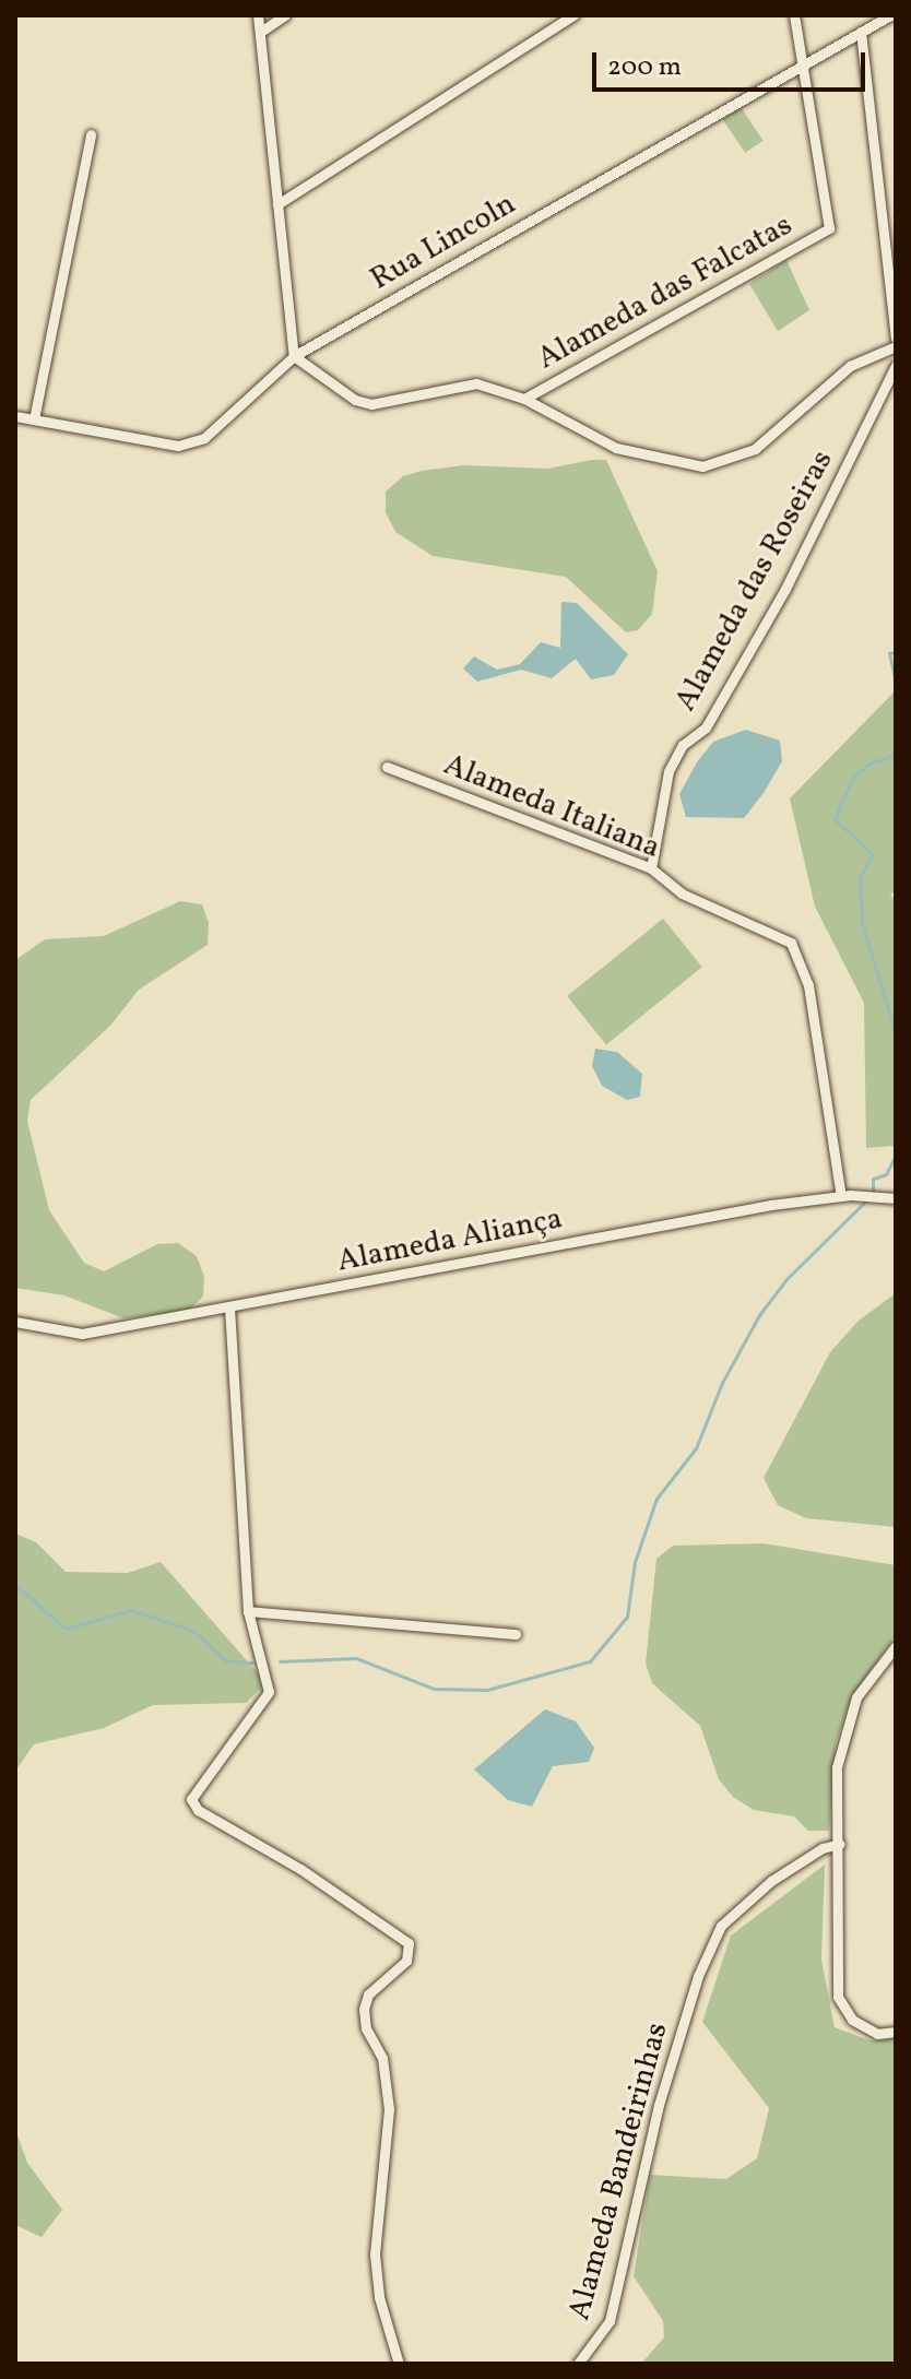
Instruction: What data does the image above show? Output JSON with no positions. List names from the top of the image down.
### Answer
{
  "streets": {
    "street": [
      "Rua Lincoln",
      "Alameda das Falcatas",
      "Alameda das Roseiras",
      "Alameda Italiana",
      "Alameda Aliança",
      "Alameda Bandeirinhas"
    ]
  },
  "crossings": [
    ["Rua Lincoln", "Alameda das Falcatas"],
    ["Alameda das Roseiras", "Alameda Italiana"],
    ["Alameda Italiana", "Alameda Aliança"]
  ],
  "scale_bar": "200 m"
}
